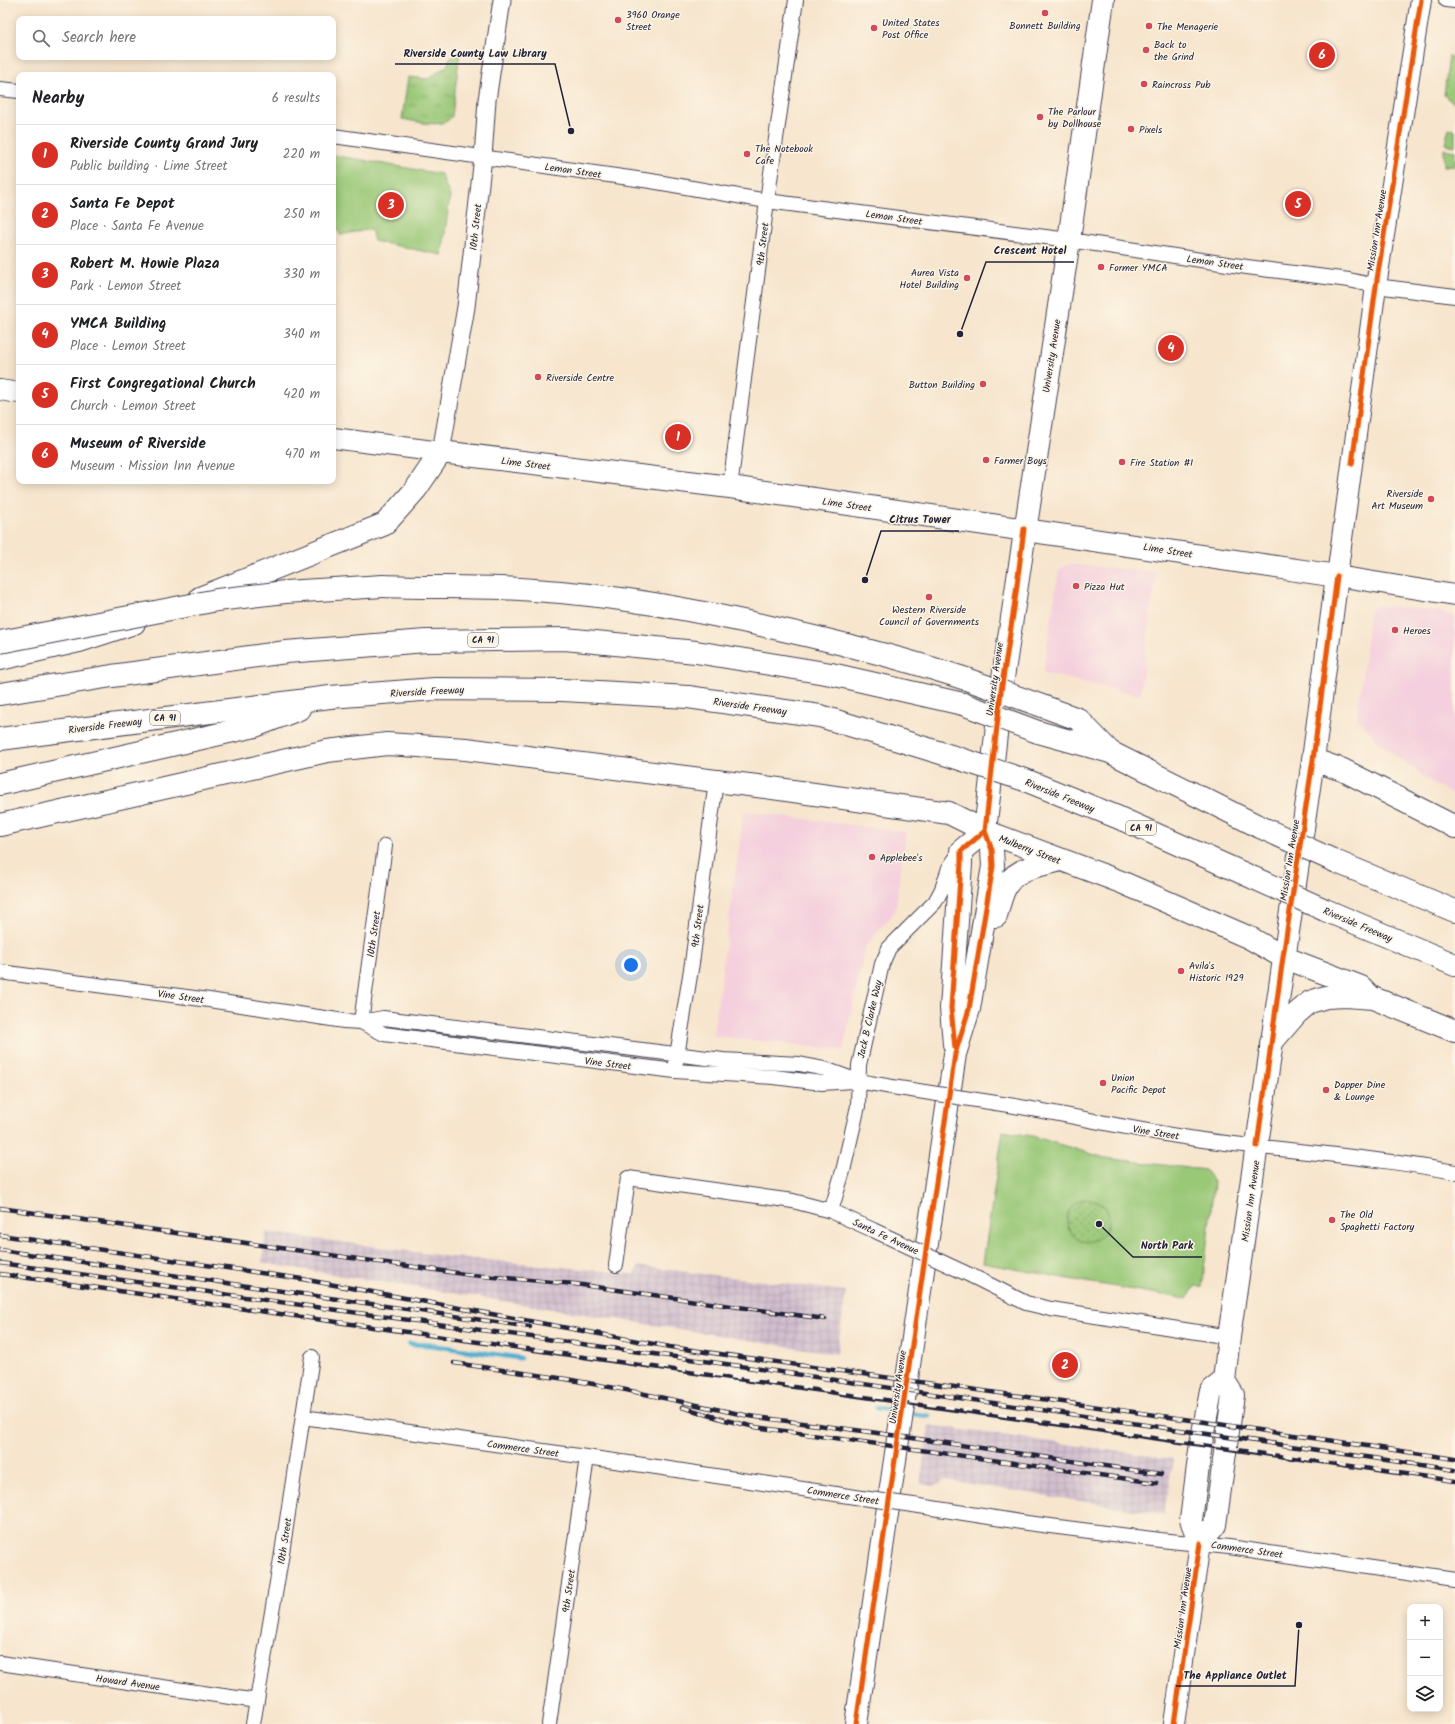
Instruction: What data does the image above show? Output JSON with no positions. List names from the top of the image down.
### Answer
{
  "streets": {
    "main road": [
      "Mission Inn Avenue",
      "University Avenue",
      "Lime Street",
      "CA 91",
      "Riverside Freeway",
      "Mulberry Street"
    ],
    "street": [
      "Lemon Street",
      "10th Street",
      "9th Street",
      "Vine Street",
      "Jack B Clarke Way",
      "Santa Fe Avenue",
      "Commerce Street",
      "Howard Avenue"
    ]
  },
  "crossings": [
    ["Lemon Street", "10th Street"],
    ["Lemon Street", "Mission Inn Avenue"],
    ["Lemon Street", "9th Street"],
    ["Lemon Street", "University Avenue"],
    ["10th Street", "Lime Street"],
    ["10th Street", "Vine Street"],
    ["10th Street", "Commerce Street"],
    ["10th Street", "Howard Avenue"],
    ["Mission Inn Avenue", "Lime Street"],
    ["Mission Inn Avenue", "Mulberry Street"],
    ["Mission Inn Avenue", "Vine Street"],
    ["Mission Inn Avenue", "Santa Fe Avenue"],
    ["Mission Inn Avenue", "Commerce Street"],
    ["9th Street", "Lime Street"],
    ["9th Street", "Mulberry Street"],
    ["9th Street", "Vine Street"],
    ["9th Street", "Commerce Street"],
    ["University Avenue", "Lime Street"],
    ["University Avenue", "Mulberry Street"],
    ["University Avenue", "Jack B Clarke Way"],
    ["Vine Street", "Jack B Clarke Way"],
    ["Jack B Clarke Way", "Santa Fe Avenue"]
  ],
  "places": [
    "Bonnett Building",
    "3960 Orange Street",
    "The Menagerie",
    "United States Post Office",
    "Back to the Grind",
    "Raincross Pub",
    "The Parlour by Dollhouse",
    "Pixels",
    "Riverside County Law Library",
    "The Notebook Cafe",
    "Former YMCA",
    "Aurea Vista Hotel Building",
    "Crescent Hotel",
    "Riverside Centre",
    "Button Building",
    "Farmer Boys",
    "Fire Station #1",
    "Riverside Art Museum",
    "Citrus Tower",
    "Pizza Hut",
    "Western Riverside Council of Governments",
    "Heroes",
    "Applebee's",
    "Avila's Historic 1929",
    "Union Pacific Depot",
    "Dapper Dine & Lounge",
    "The Old Spaghetti Factory",
    "North Park",
    "The Appliance Outlet"
  ],
  "page": {
    "search": "Search here",
    "pins": [
      "6",
      "5",
      "3",
      "4",
      "1",
      "2"
    ],
    "heading": ["Nearby", "6 results"],
    "list": [
      {
        "mark": "1",
        "name": "Riverside County Grand Jury",
        "note": "Public building · Lime Street",
        "value": "220 m"
      },
      {
        "mark": "2",
        "name": "Santa Fe Depot",
        "note": "Place · Santa Fe Avenue",
        "value": "250 m"
      },
      {
        "mark": "3",
        "name": "Robert M. Howie Plaza",
        "note": "Park · Lemon Street",
        "value": "330 m"
      },
      {
        "mark": "4",
        "name": "YMCA Building",
        "note": "Place · Lemon Street",
        "value": "340 m"
      },
      {
        "mark": "5",
        "name": "First Congregational Church",
        "note": "Church · Lemon Street",
        "value": "420 m"
      },
      {
        "mark": "6",
        "name": "Museum of Riverside",
        "note": "Museum · Mission Inn Avenue",
        "value": "470 m"
      }
    ],
    "map_buttons": ["+", "−"]
  }
}
